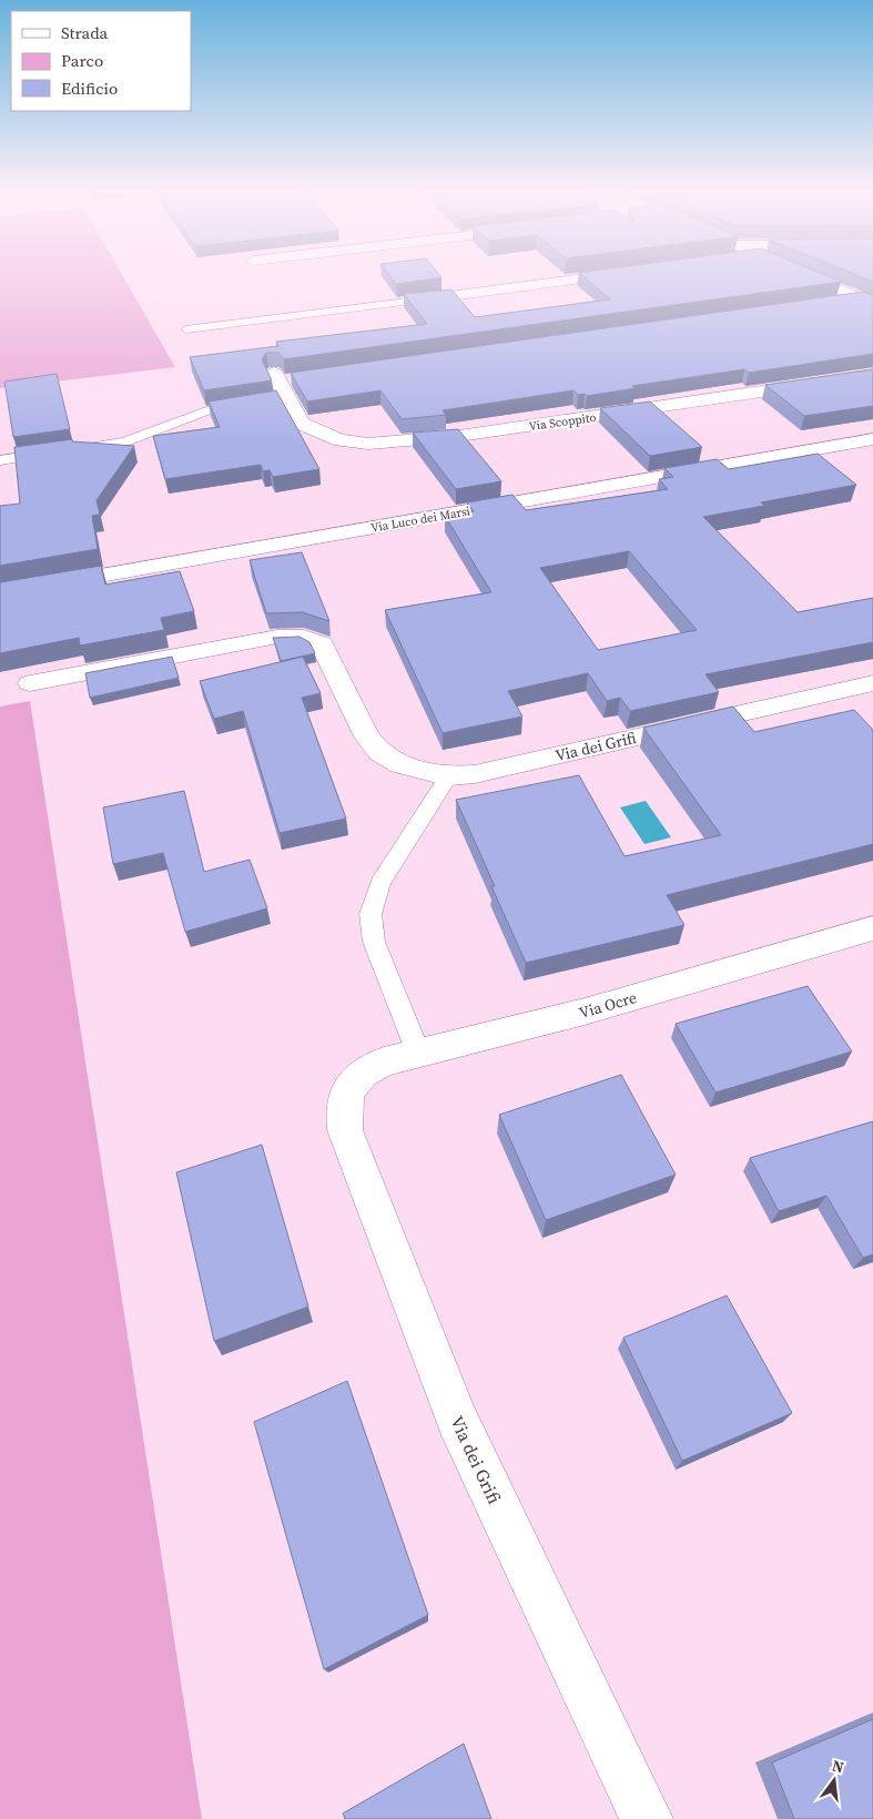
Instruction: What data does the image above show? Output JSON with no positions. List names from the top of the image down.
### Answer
{
  "streets": {
    "street": [
      "Via Scoppito",
      "Via Luco dei Marsi",
      "Via dei Grifi",
      "Via Ocre"
    ]
  },
  "crossings": [
    ["Via dei Grifi", "Via Ocre"]
  ],
  "legend": ["Strada", "Parco", "Edificio"],
  "north": "top"
}
